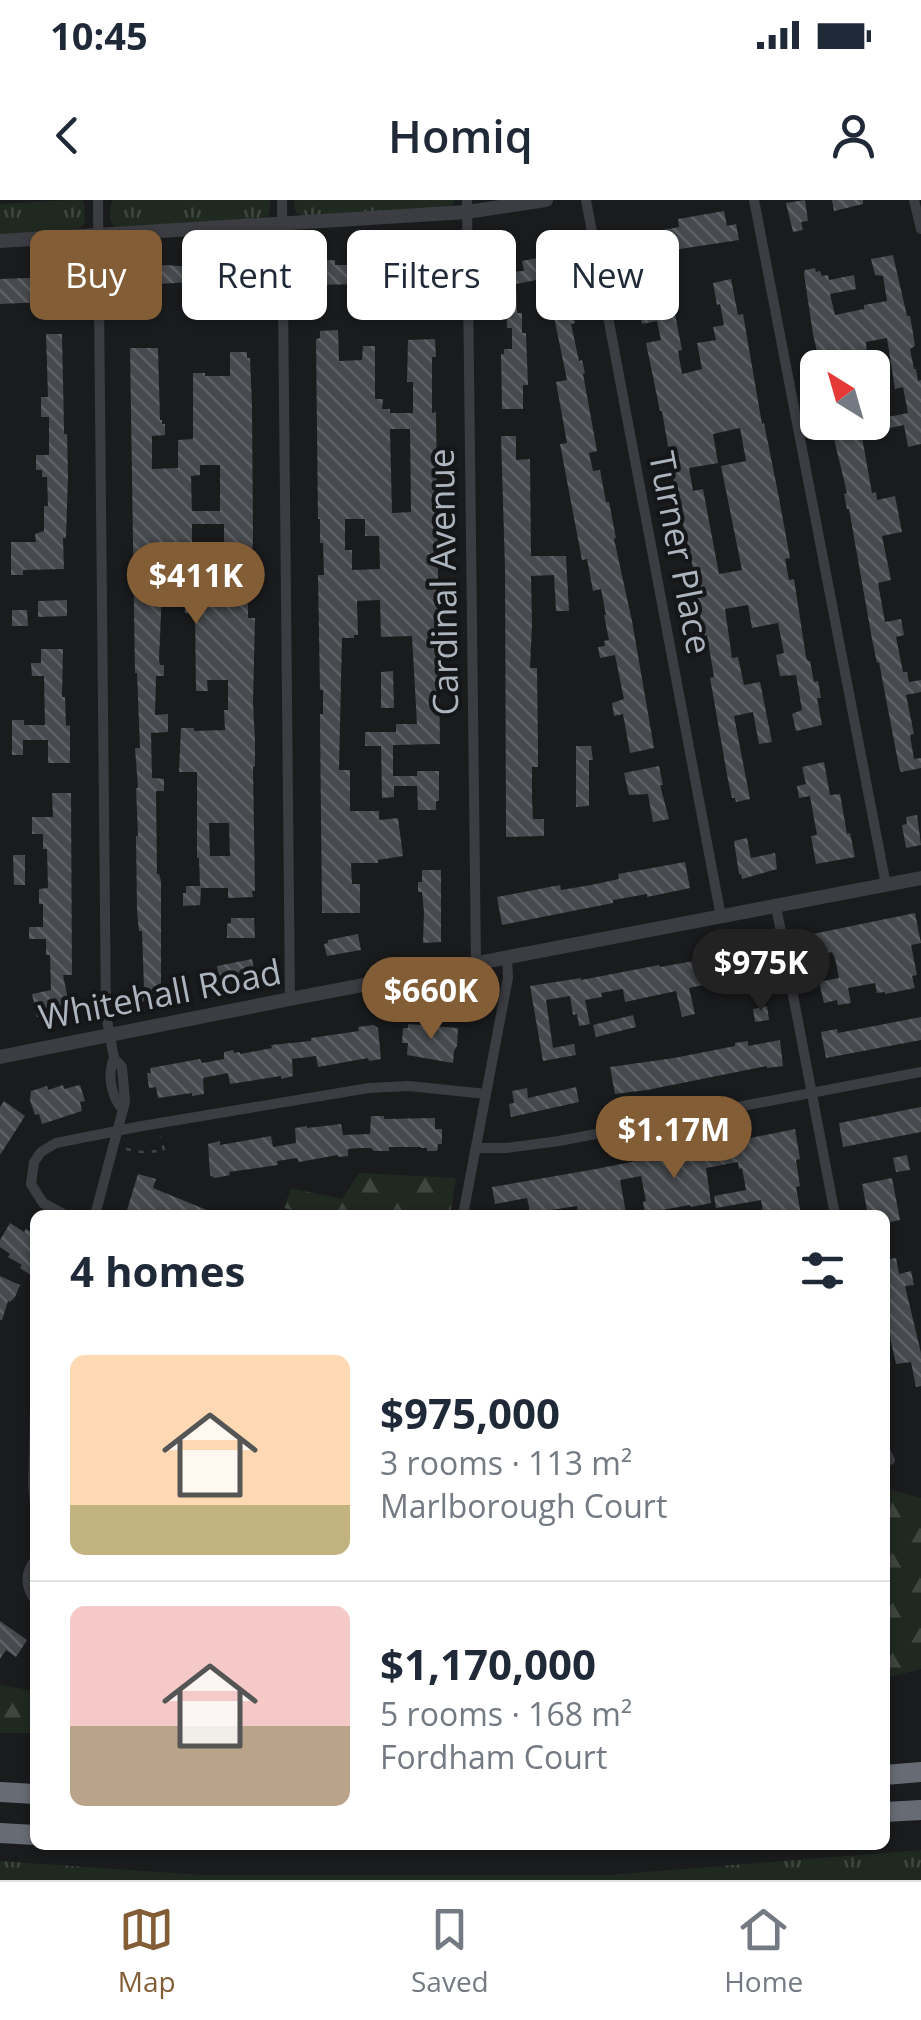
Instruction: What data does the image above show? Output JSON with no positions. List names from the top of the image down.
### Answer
{
  "streets": {
    "street": ["Turner Place", "Cardinal Avenue", "Whitehall Road"]
  },
  "crossings": [
    ["Turner Place", "Whitehall Road"],
    ["Cardinal Avenue", "Whitehall Road"]
  ],
  "north": "top left",
  "page": {
    "status": "10:45",
    "header": "Homiq",
    "chip": [
      "Buy",
      "Rent",
      "Filters",
      "New"
    ],
    "price": [
      "$411K",
      "$975K",
      "$660K",
      "$1.17M"
    ],
    "heading": "4 homes",
    "list": [
      {
        "name": "$975,000",
        "note": "3 rooms · 113 m² · Marlborough Court"
      },
      {
        "name": "$1,170,000",
        "note": "5 rooms · 168 m² · Fordham Court"
      }
    ],
    "tabs": ["Map", "Saved", "Home"]
  }
}
